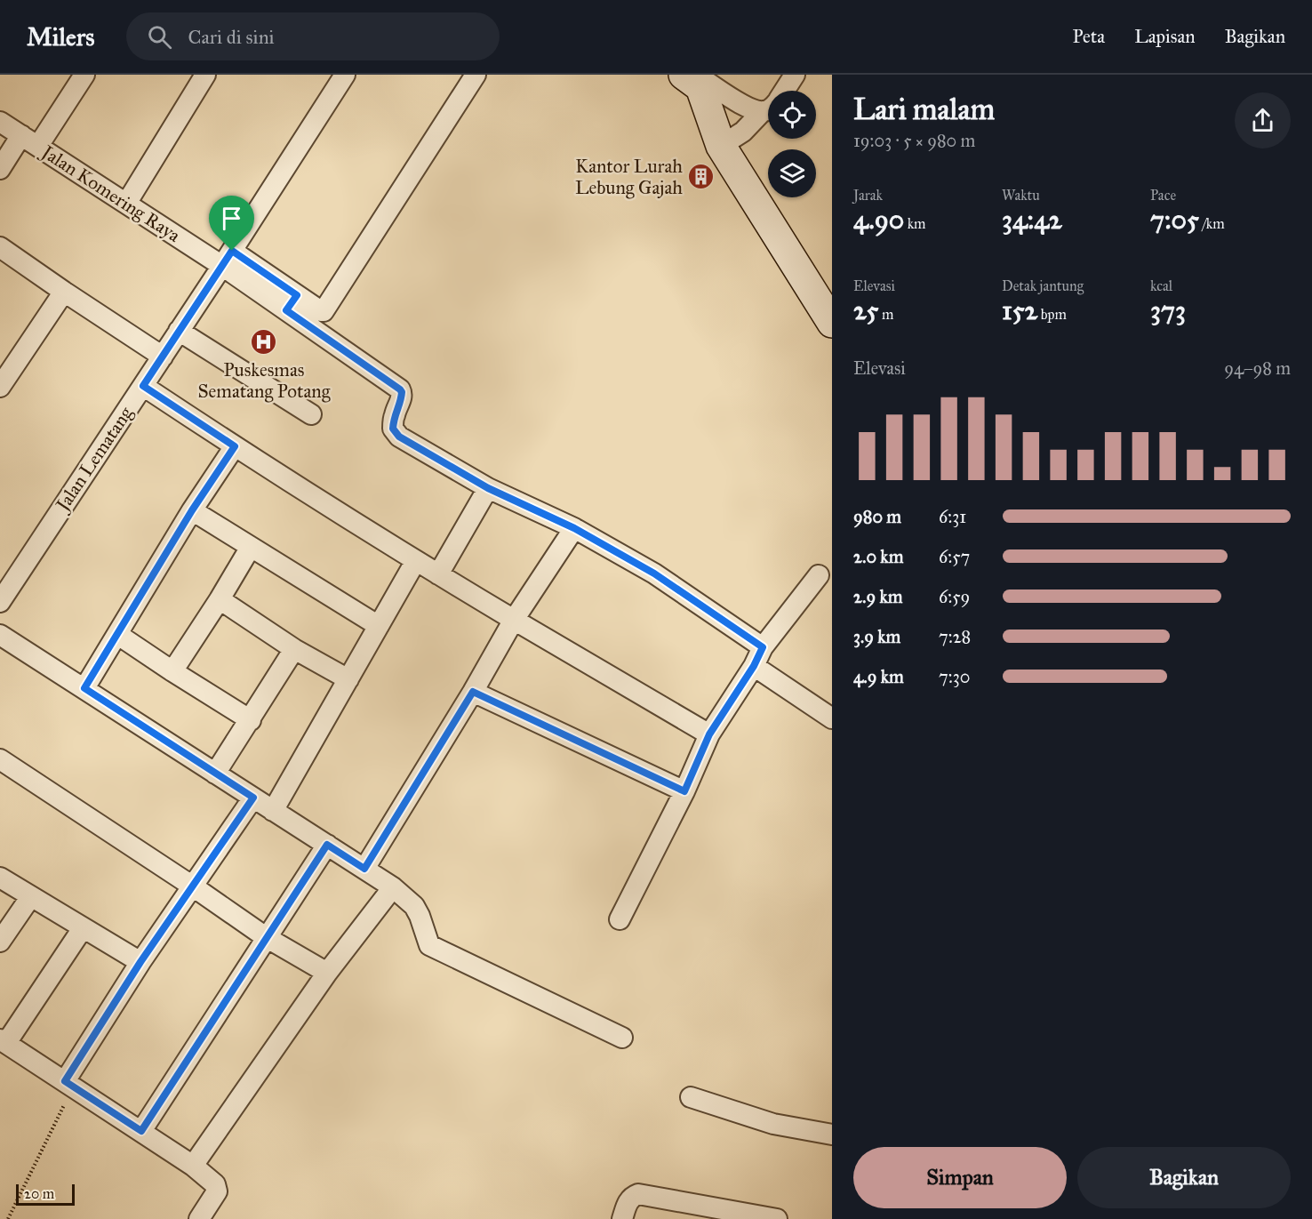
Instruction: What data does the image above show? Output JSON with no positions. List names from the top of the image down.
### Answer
{
  "streets": {
    "street": ["Jalan Komering Raya", "Jalan Lematang"]
  },
  "crossings": [
    ["Jalan Komering Raya", "Jalan Lematang"]
  ],
  "places": {
    "building": ["Kantor Lurah Lebung Gajah"],
    "hospital": ["Puskesmas Sematang Potang"]
  },
  "scale_bar": "20 m",
  "page": {
    "header": "Milers",
    "search": "Cari di sini",
    "nav": ["Peta", "Lapisan", "Bagikan"],
    "heading": ["Lari malam", "19:03 · 5 × 980 m"],
    "stats": [
      ["Jarak", "4.90 km"],
      ["Waktu", "34:42"],
      ["Pace", "7:05 /km"],
      ["Elevasi", "25 m"],
      ["Detak jantung", "152 bpm"],
      ["kcal", "373"]
    ],
    "chart": ["Elevasi", "94–98 m"],
    "list": [
      {
        "name": "980 m",
        "note": "6:31"
      },
      {
        "name": "2.0 km",
        "note": "6:57"
      },
      {
        "name": "2.9 km",
        "note": "6:59"
      },
      {
        "name": "3.9 km",
        "note": "7:28"
      },
      {
        "name": "4.9 km",
        "note": "7:30"
      }
    ],
    "buttons": ["Simpan", "Bagikan"],
    "scale": "20 m"
  }
}
